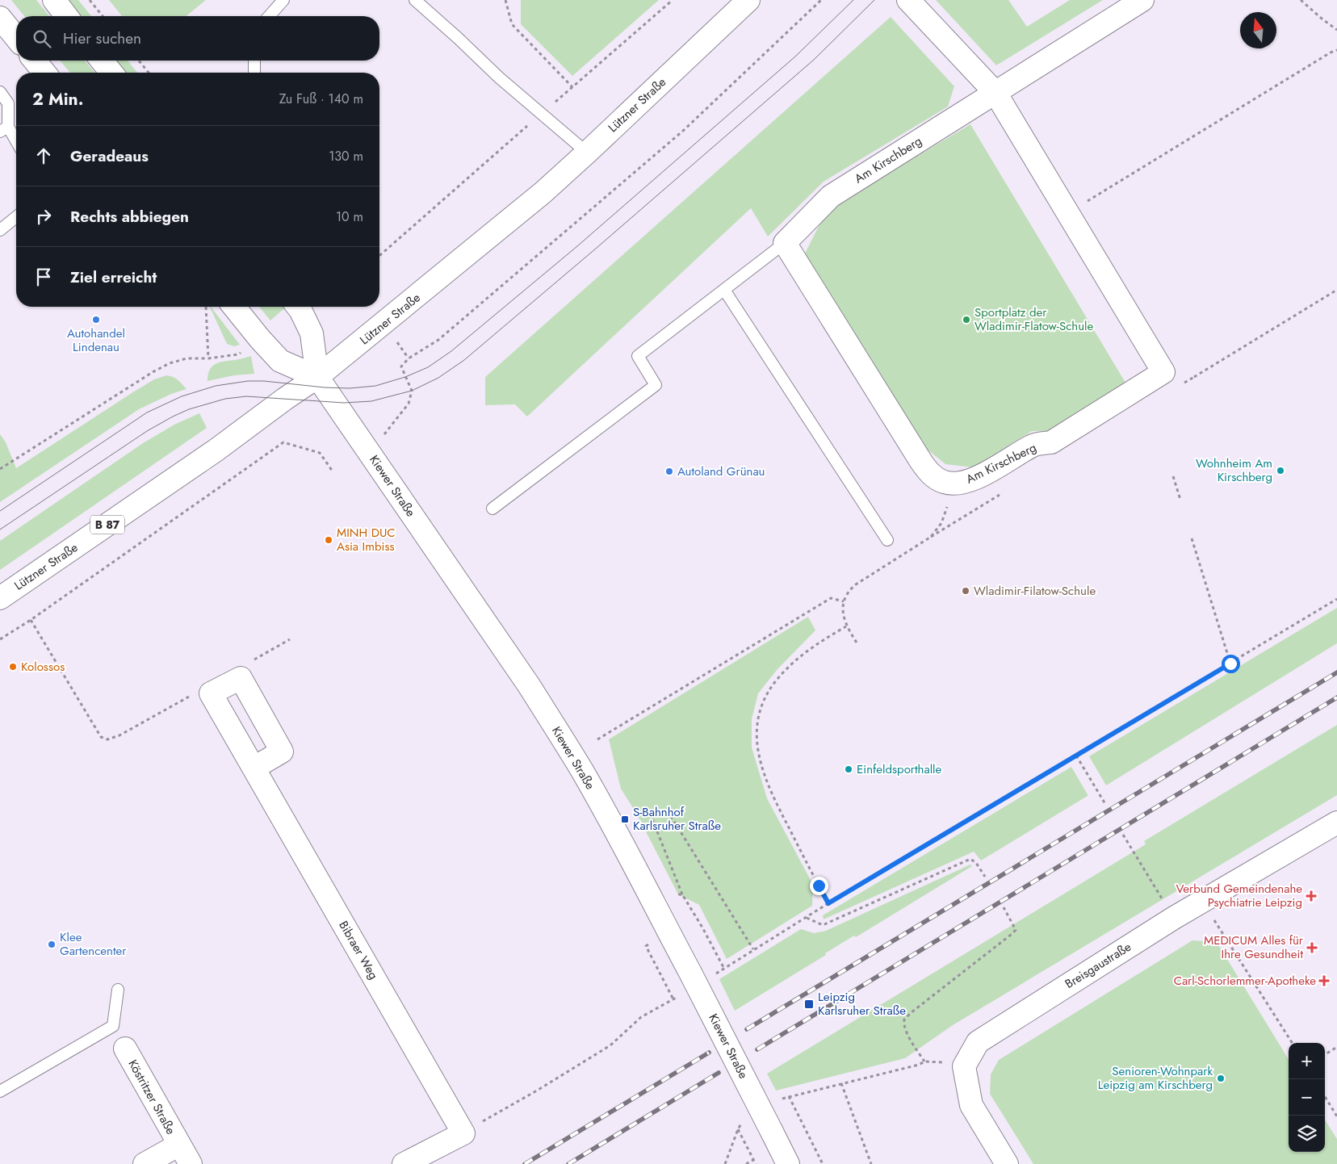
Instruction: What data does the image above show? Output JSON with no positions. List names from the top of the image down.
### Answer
{
  "streets": {
    "street": [
      "Lützner Straße",
      "Am Kirschberg",
      "Kiewer Straße",
      "B 87",
      "Bibraer Weg",
      "Breisgaustraße",
      "Köstritzer Straße"
    ]
  },
  "crossings": [
    ["Lützner Straße", "Kiewer Straße"]
  ],
  "places": {
    "other": [
      "Autohandel Lindenau",
      "Sportplatz der Wladimir-Flatow-Schule",
      "Wohnheim Am Kirschberg",
      "Autoland Grünau",
      "MINH DUC Asia Imbiss",
      "Wladimir-Filatow-Schule",
      "Kolossos",
      "Einfeldsporthalle",
      "Klee Gartencenter",
      "Senioren-Wohnpark Leipzig am Kirschberg"
    ],
    "transit": ["S-Bahnhof Karlsruher Straße", "Leipzig Karlsruher Straße"],
    "health": ["Verbund Gemeindenahe Psychiatrie Leipzig", "MEDICUM Alles für Ihre Gesundheit", "Carl-Schorlemmer-Apotheke"]
  },
  "north": "top",
  "page": {
    "search": "Hier suchen",
    "heading": ["2 Min.", "Zu Fuß · 140 m"],
    "list": [
      ["Geradeaus", "130 m"],
      ["Rechts abbiegen", "10 m"],
      "Ziel erreicht"
    ],
    "map_buttons": ["+", "−"]
  }
}
